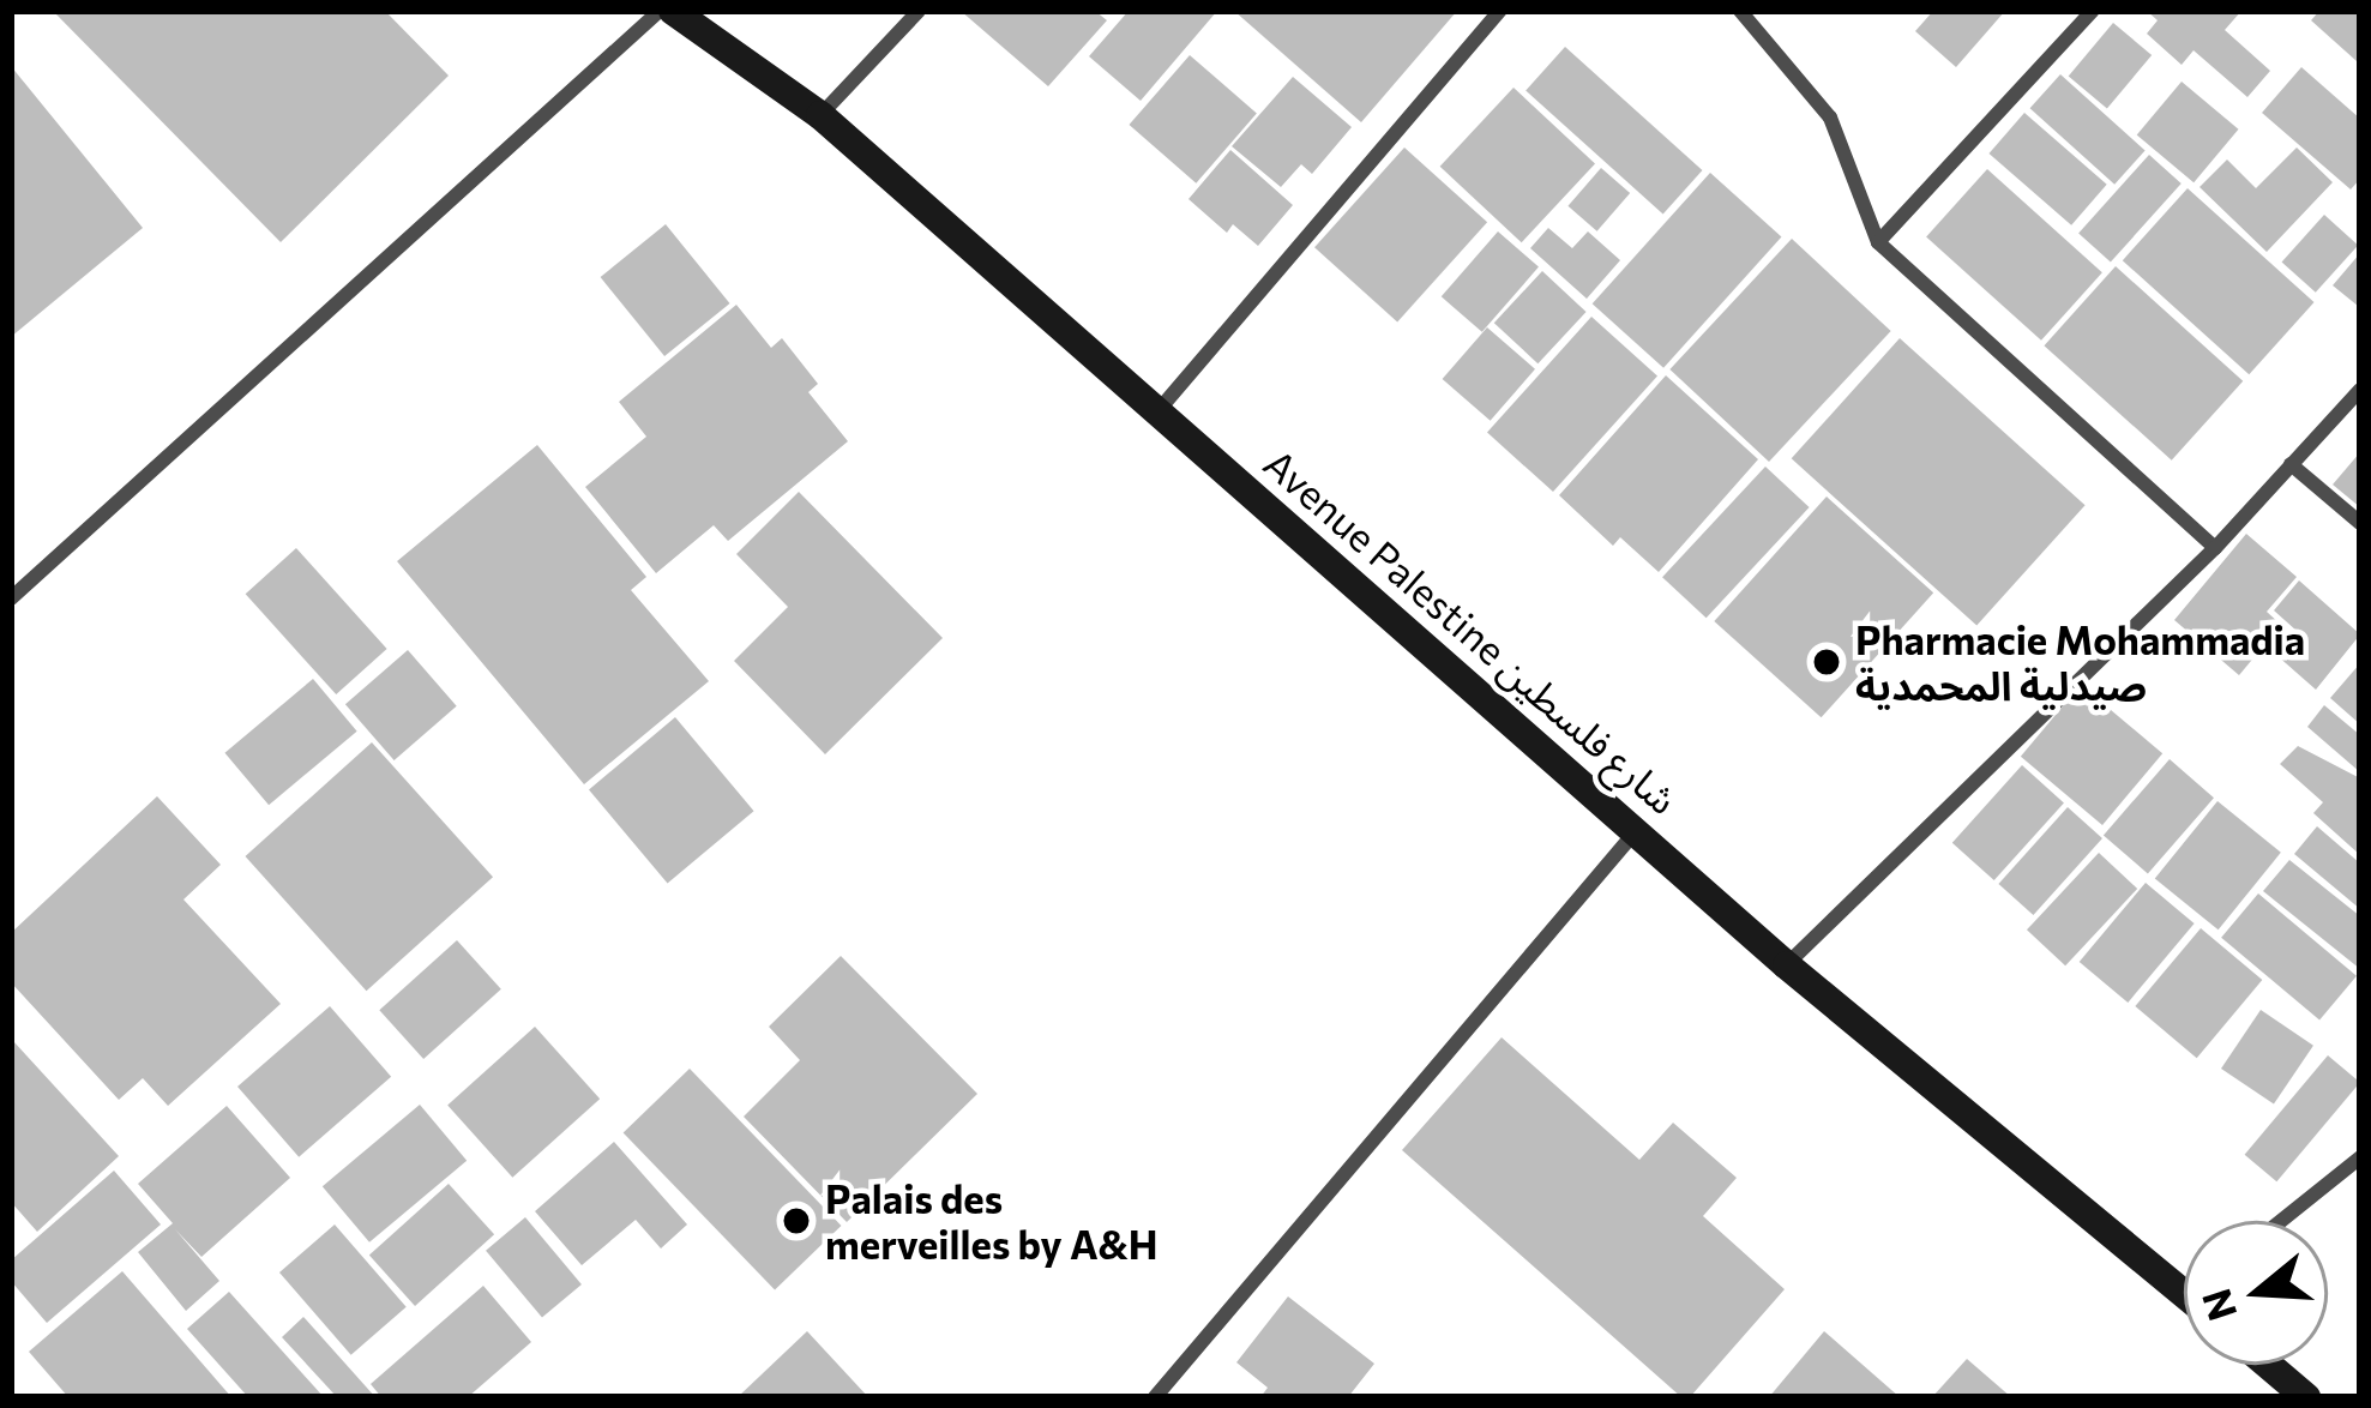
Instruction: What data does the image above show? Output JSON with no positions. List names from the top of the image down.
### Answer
{
  "streets": {
    "street": ["Avenue Palestine شارع فلسطين"]
  },
  "places": ["Pharmacie Mohammadia صيدلية المحمدية", "Palais des merveilles by A&H"],
  "north": "left"
}
